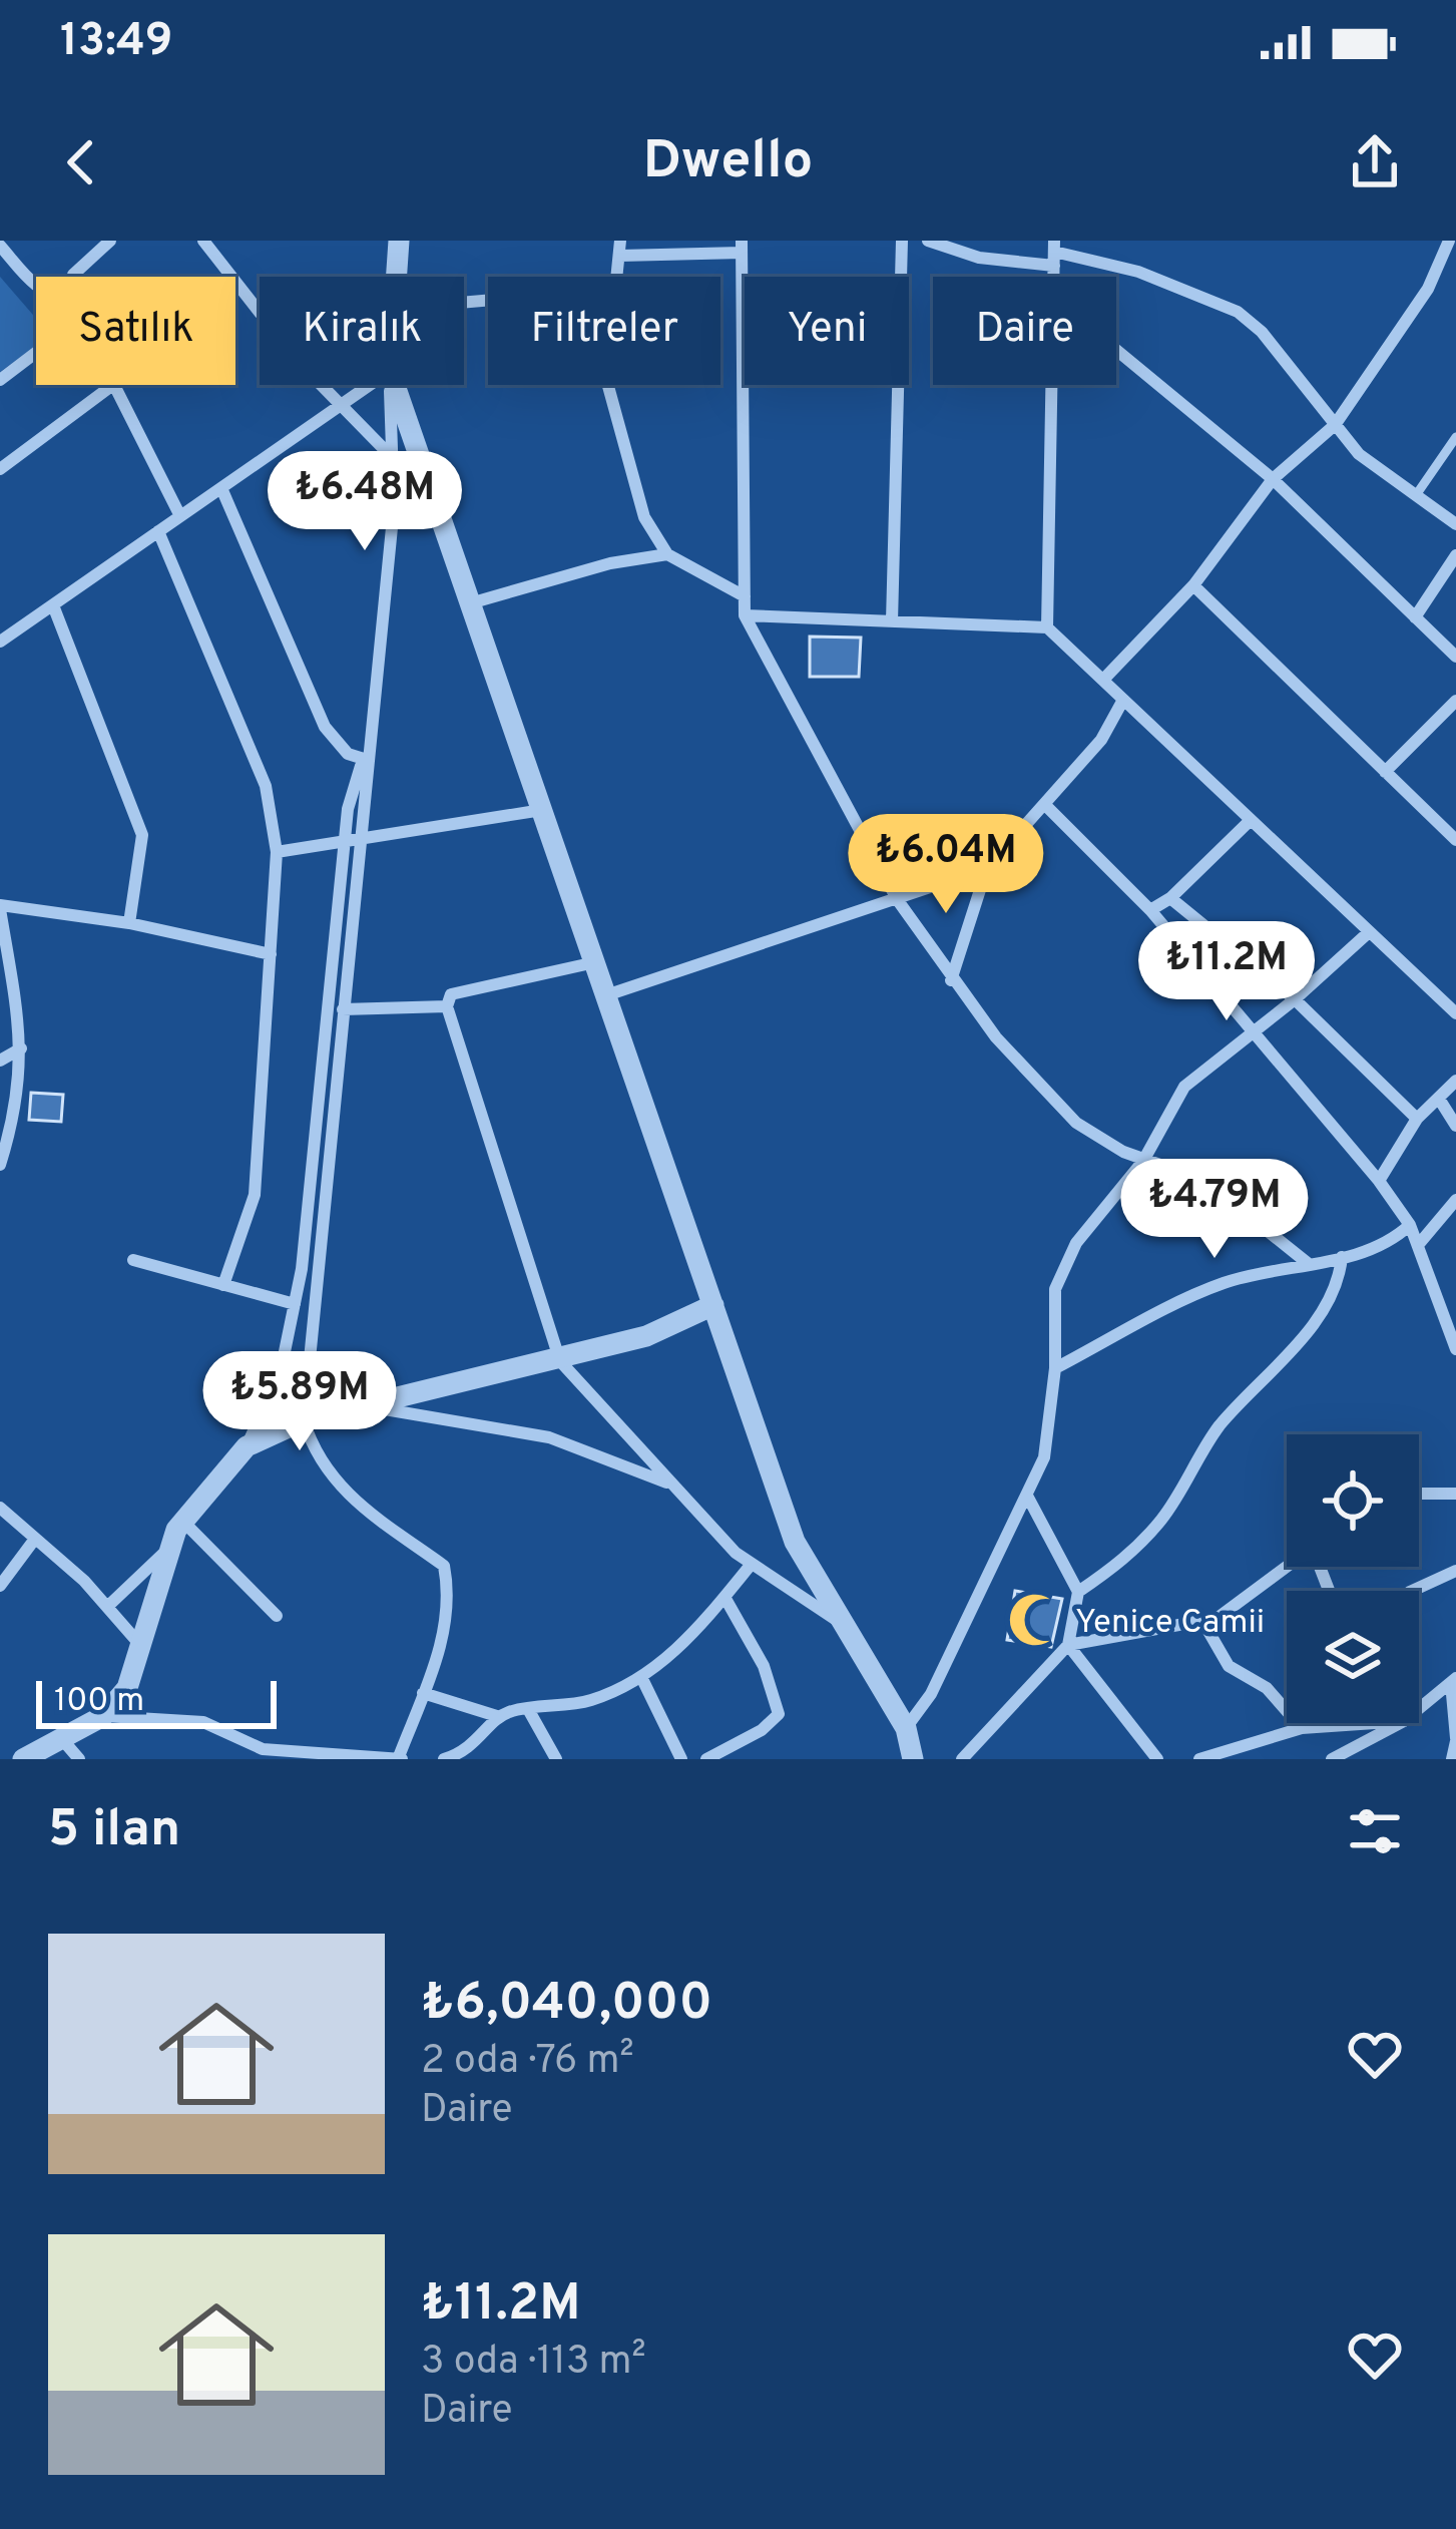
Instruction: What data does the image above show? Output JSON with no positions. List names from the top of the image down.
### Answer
{
  "places": {
    "mosque": ["Yenice Camii"]
  },
  "scale_bar": "100 m",
  "page": {
    "status": "13:49",
    "header": "Dwello",
    "chip": [
      "Satılık",
      "Kiralık",
      "Filtreler",
      "Yeni",
      "Daire"
    ],
    "price": [
      "₺6.48M",
      "₺6.04M",
      "₺11.2M",
      "₺4.79M",
      "₺5.89M"
    ],
    "scale": "100 m",
    "heading": "5 ilan",
    "list": [
      {
        "name": "₺6,040,000",
        "note": "2 oda · 76 m² · Daire"
      },
      {
        "name": "₺11.2M",
        "note": "3 oda · 113 m² · Daire"
      }
    ]
  }
}
